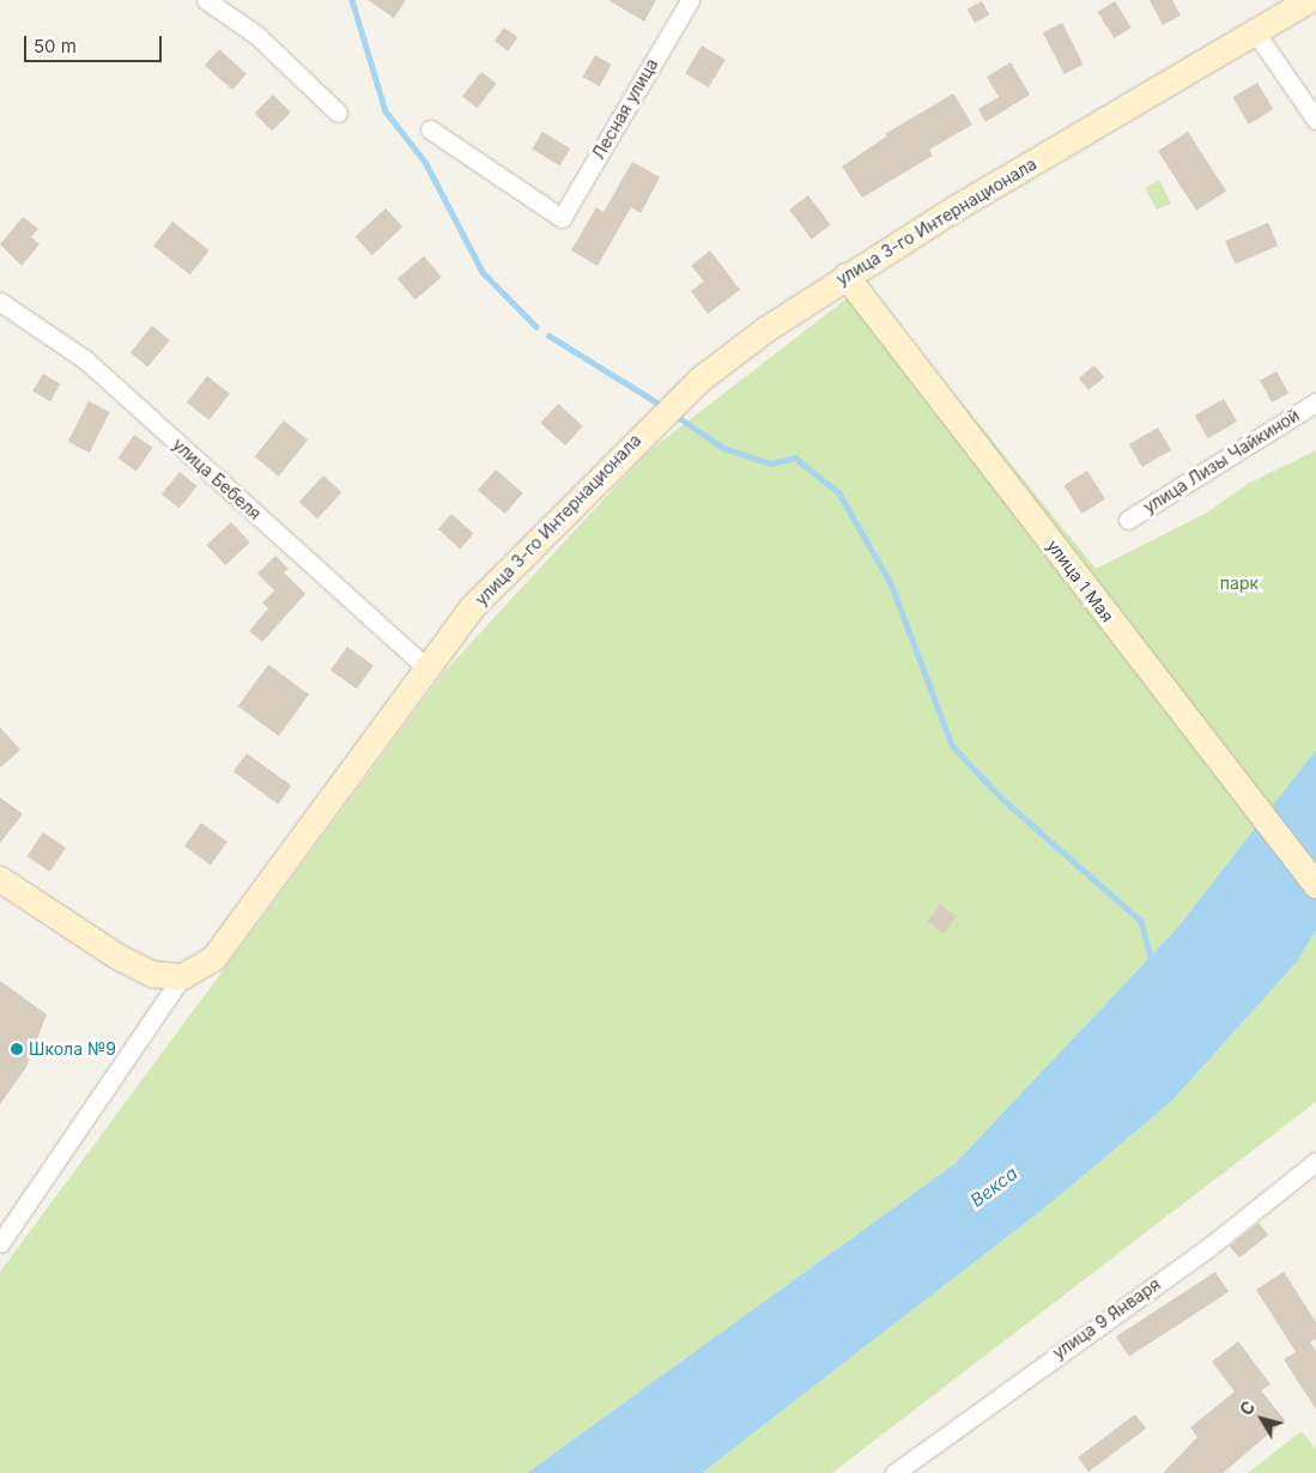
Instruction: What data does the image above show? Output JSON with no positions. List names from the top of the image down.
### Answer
{
  "streets": {
    "main road": ["улица 3-го Интернационала", "улица 1 Мая"],
    "street": [
      "Лесная улица",
      "улица Лизы Чайкиной",
      "улица Бебеля",
      "улица 9 Января"
    ]
  },
  "crossings": [
    ["улица 3-го Интернационала", "улица Бебеля"],
    ["улица 3-го Интернационала", "улица 1 Мая"]
  ],
  "water": ["Векса"],
  "parks": ["парк"],
  "places": ["Школа №9"],
  "scale_bar": "50 m",
  "north": "top left"
}
